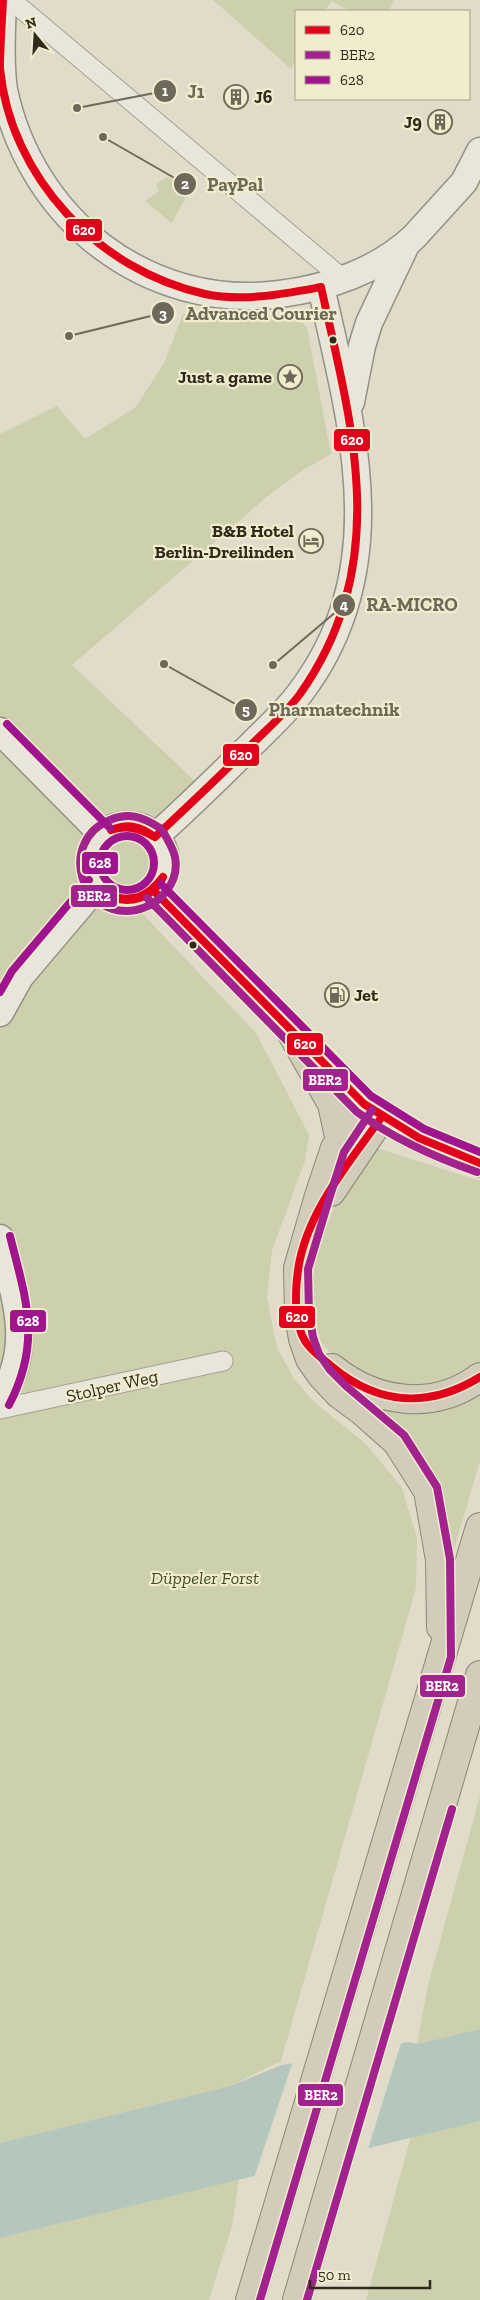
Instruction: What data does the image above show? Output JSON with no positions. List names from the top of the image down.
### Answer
{
  "streets": {
    "street": ["Stolper Weg"]
  },
  "parks": ["Düppeler Forst"],
  "places": {
    "building": ["J6", "J9"],
    "other": [
      "J1",
      "PayPal",
      "Advanced Courier",
      "Pharmatechnik",
      "RA-MICRO"
    ],
    "place": ["Just a game"],
    "hotel": ["B&B Hotel Berlin-Dreilinden"],
    "fuel station": ["Jet"]
  },
  "lines": ["transit line 620", "transit line 628", "transit line BER2"],
  "legend": ["620", "BER2", "628"],
  "scale_bar": "50 m",
  "north": "top"
}
